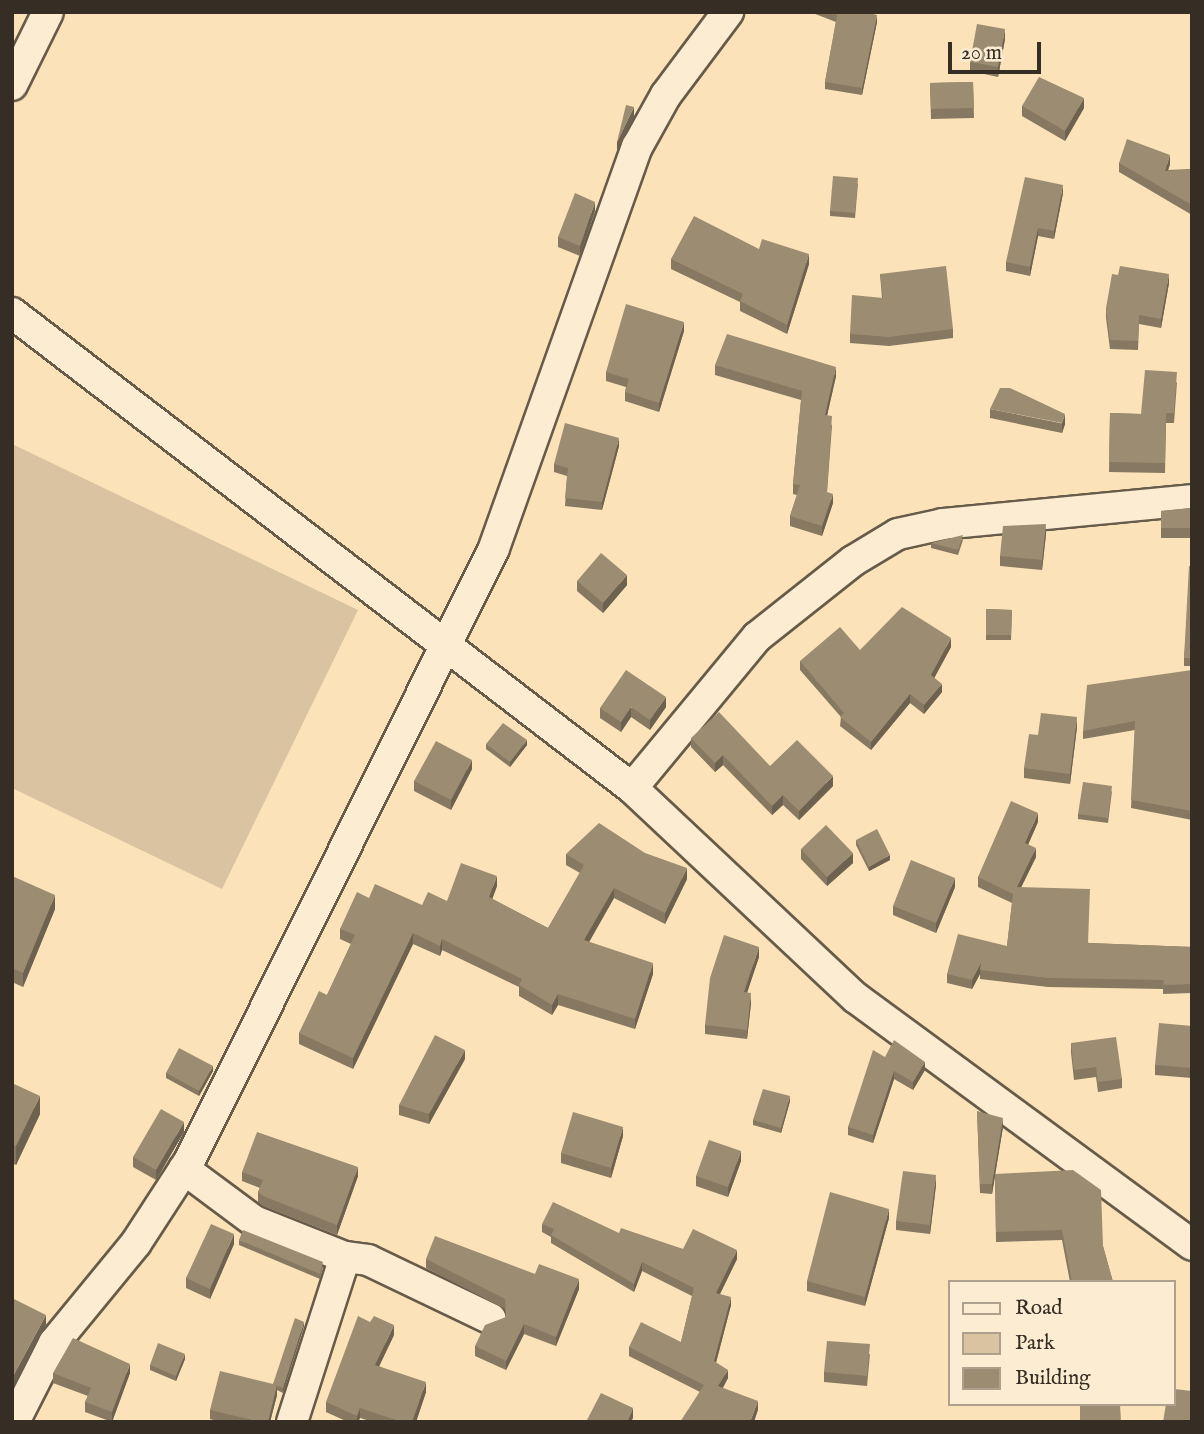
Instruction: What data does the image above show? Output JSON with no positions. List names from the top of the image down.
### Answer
{
  "legend": ["Road", "Park", "Building"],
  "scale_bar": "20 m"
}
